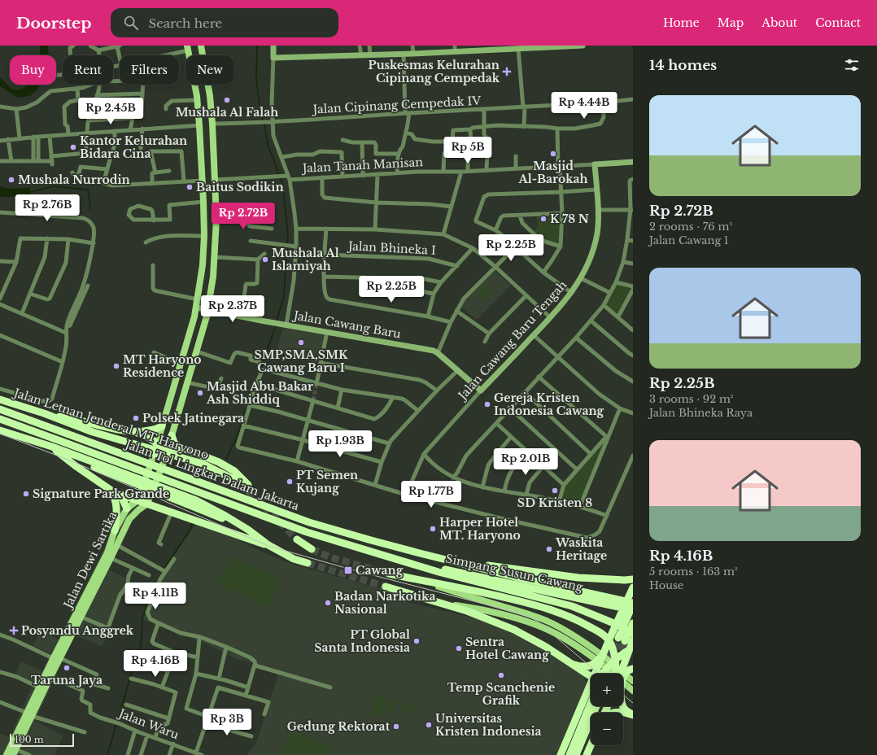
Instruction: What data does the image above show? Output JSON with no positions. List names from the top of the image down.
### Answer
{
  "streets": {
    "highway": ["Jalan Letnan Jenderal MT Haryono", "Jalan Tol Lingkar Dalam Jakarta", "Simpang Susun Cawang"],
    "main road": ["Jalan Dewi Sartika"],
    "street": [
      "Jalan Cipinang Cempedak IV",
      "Jalan Tanah Manisan",
      "Jalan Bhineka I",
      "Jalan Cawang Baru",
      "Jalan Cawang Baru Tengah",
      "Jalan Waru"
    ]
  },
  "crossings": [
    ["Jalan Tanah Manisan", "Jalan Cawang Baru Tengah"],
    ["Jalan Cawang Baru", "Jalan Cawang Baru Tengah"],
    ["Jalan Tol Lingkar Dalam Jakarta", "Simpang Susun Cawang"],
    ["Jalan Dewi Sartika", "Jalan Waru"]
  ],
  "places": {
    "health": ["Puskesmas Kelurahan Cipinang Cempedak", "Posyandu Anggrek"],
    "other": [
      "Mushala Al Falah",
      "Kantor Kelurahan Bidara Cina",
      "Masjid Al-Barokah",
      "Mushala Nurrodin",
      "Baitus Sodikin",
      "K 78 N",
      "Mushala Al Islamiyah",
      "SMP,SMA,SMK Cawang Baru I",
      "MT Haryono Residence",
      "Masjid Abu Bakar Ash Shiddiq",
      "Gereja Kristen Indonesia Cawang",
      "Polsek Jatinegara",
      "PT Semen Kujang",
      "SD Kristen 8",
      "Signature Park Grande",
      "Harper Hotel MT. Haryono",
      "Waskita Heritage",
      "Badan Narkotika Nasional",
      "PT Global Santa Indonesia",
      "Sentra Hotel Cawang",
      "Taruna Jaya",
      "Temp Scanchenie Grafik",
      "Universitas Kristen Indonesia",
      "Gedung Rektorat"
    ],
    "transit": ["Cawang"]
  },
  "scale_bar": "100 m",
  "page": {
    "header": "Doorstep",
    "search": "Search here",
    "nav": [
      "Home",
      "Map",
      "About",
      "Contact"
    ],
    "heading": "14 homes",
    "chip": [
      "Buy",
      "Rent",
      "Filters",
      "New"
    ],
    "list": [
      {
        "name": "Rp 2.72B",
        "note": "2 rooms · 76 m² · Jalan Cawang 1"
      },
      {
        "name": "Rp 2.25B",
        "note": "3 rooms · 92 m² · Jalan Bhineka Raya"
      },
      {
        "name": "Rp 4.16B",
        "note": "5 rooms · 163 m² · House"
      }
    ],
    "price": [
      "Rp 4.44B",
      "Rp 2.45B",
      "Rp 5B",
      "Rp 2.76B",
      "Rp 2.72B",
      "Rp 2.25B",
      "Rp 2.25B",
      "Rp 2.37B",
      "Rp 1.93B",
      "Rp 2.01B",
      "Rp 1.77B",
      "Rp 4.11B",
      "Rp 4.16B",
      "Rp 3B"
    ],
    "map_buttons": ["+", "−"],
    "scale": "100 m"
  }
}
